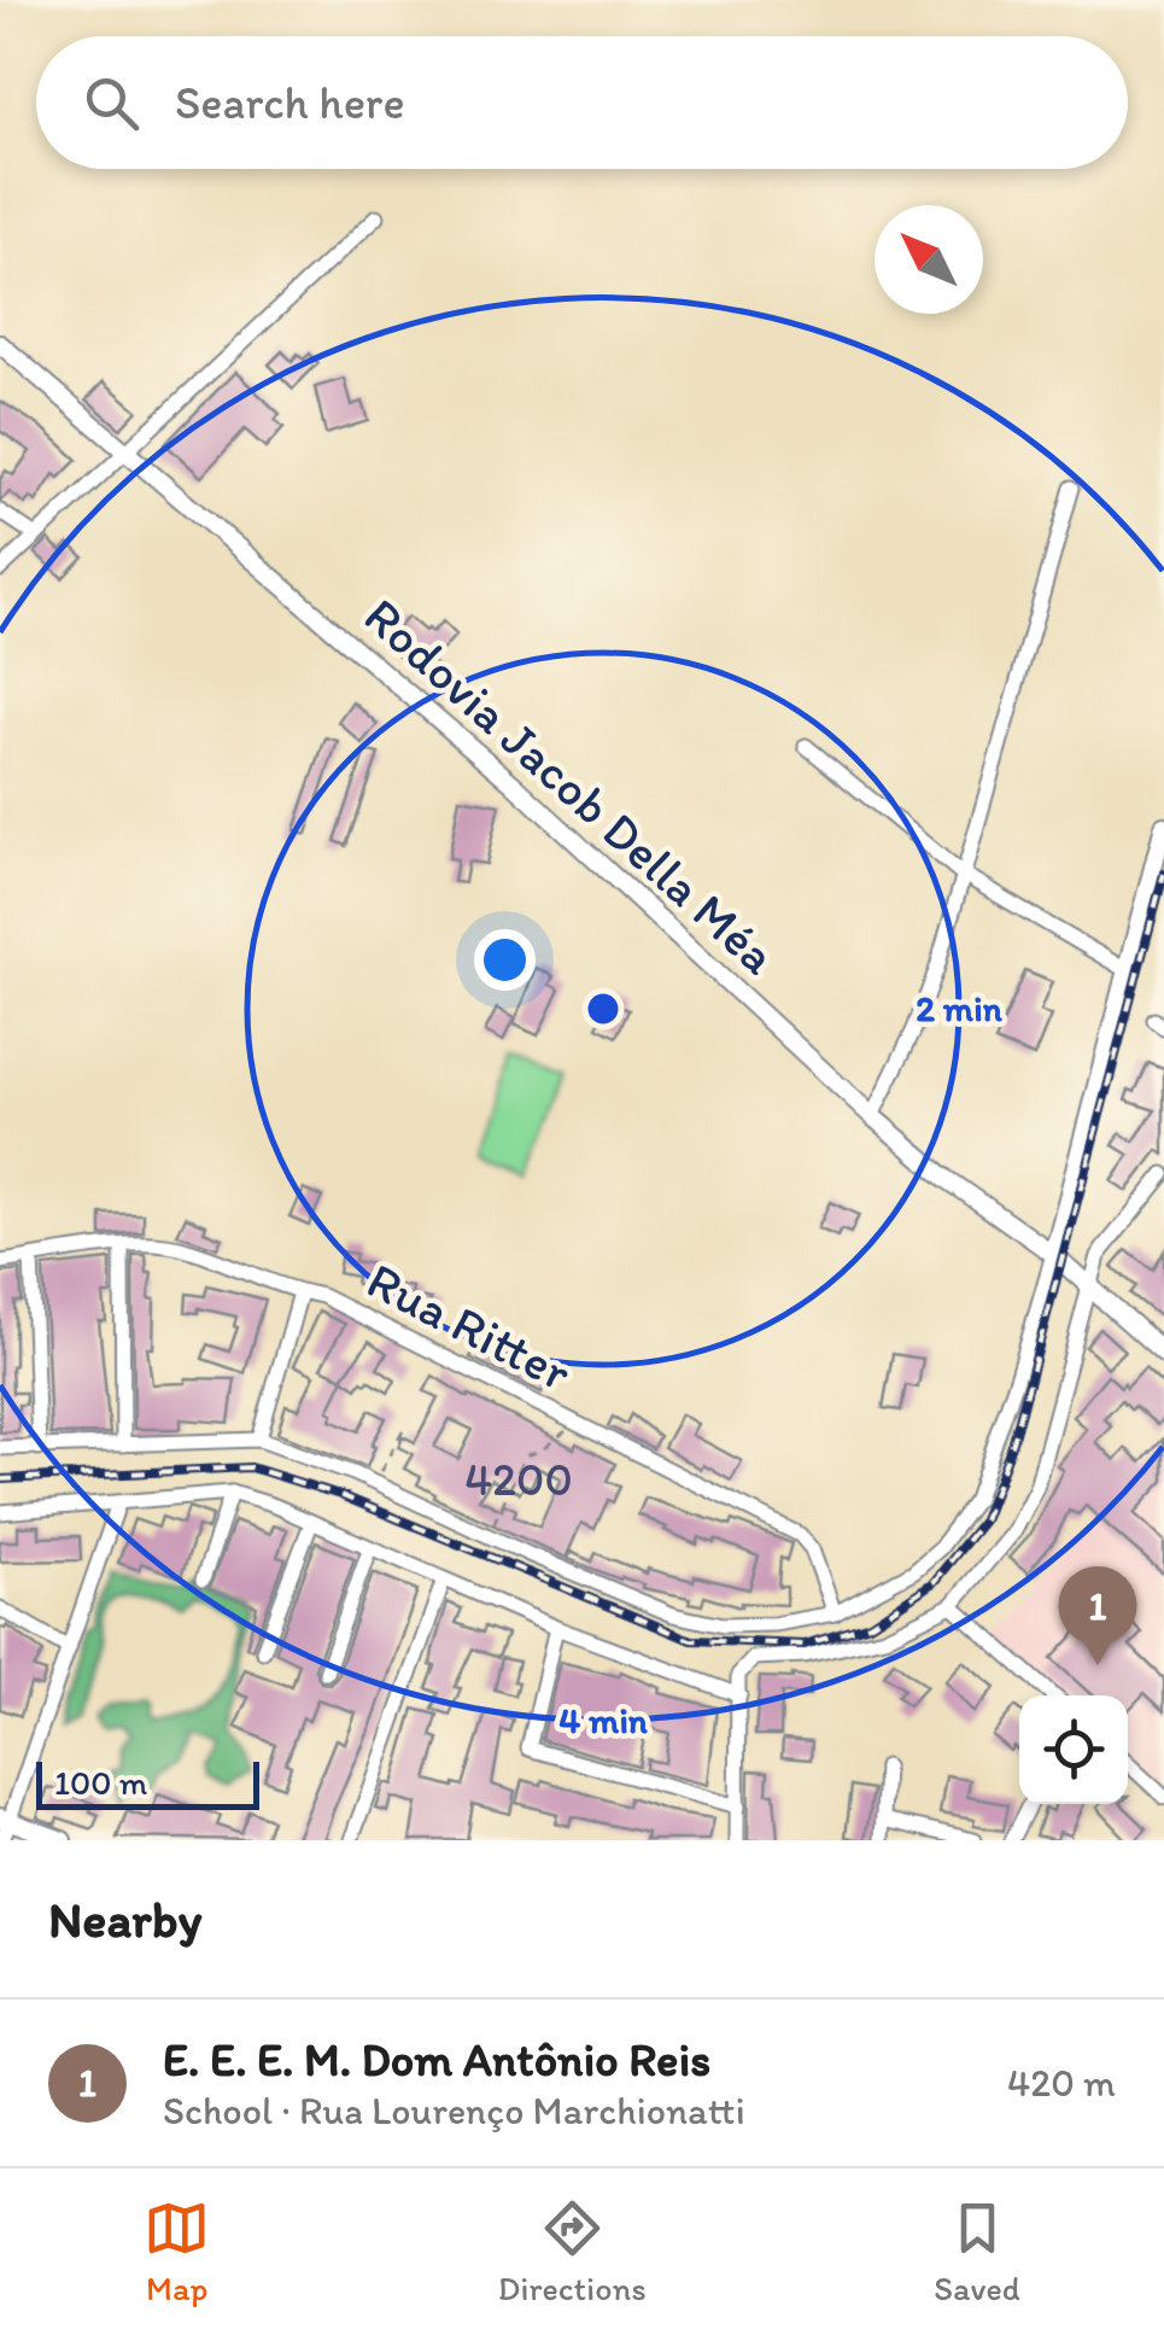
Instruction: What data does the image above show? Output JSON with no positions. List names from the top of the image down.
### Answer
{
  "streets": {
    "street": ["Rodovia Jacob Della Méa", "Rua Ritter"]
  },
  "house_numbers": ["4200"],
  "scale_bar": "100 m",
  "north": "top left",
  "page": {
    "search": "Search here",
    "pins": "1",
    "scale": "100 m",
    "heading": "Nearby",
    "list": [
      {
        "mark": "1",
        "name": "E. E. E. M. Dom Antônio Reis",
        "note": "School · Rua Lourenço Marchionatti",
        "value": "420 m"
      }
    ],
    "nav": ["Map", "Directions", "Saved"]
  },
  "rings": ["2 min", "4 min"]
}
